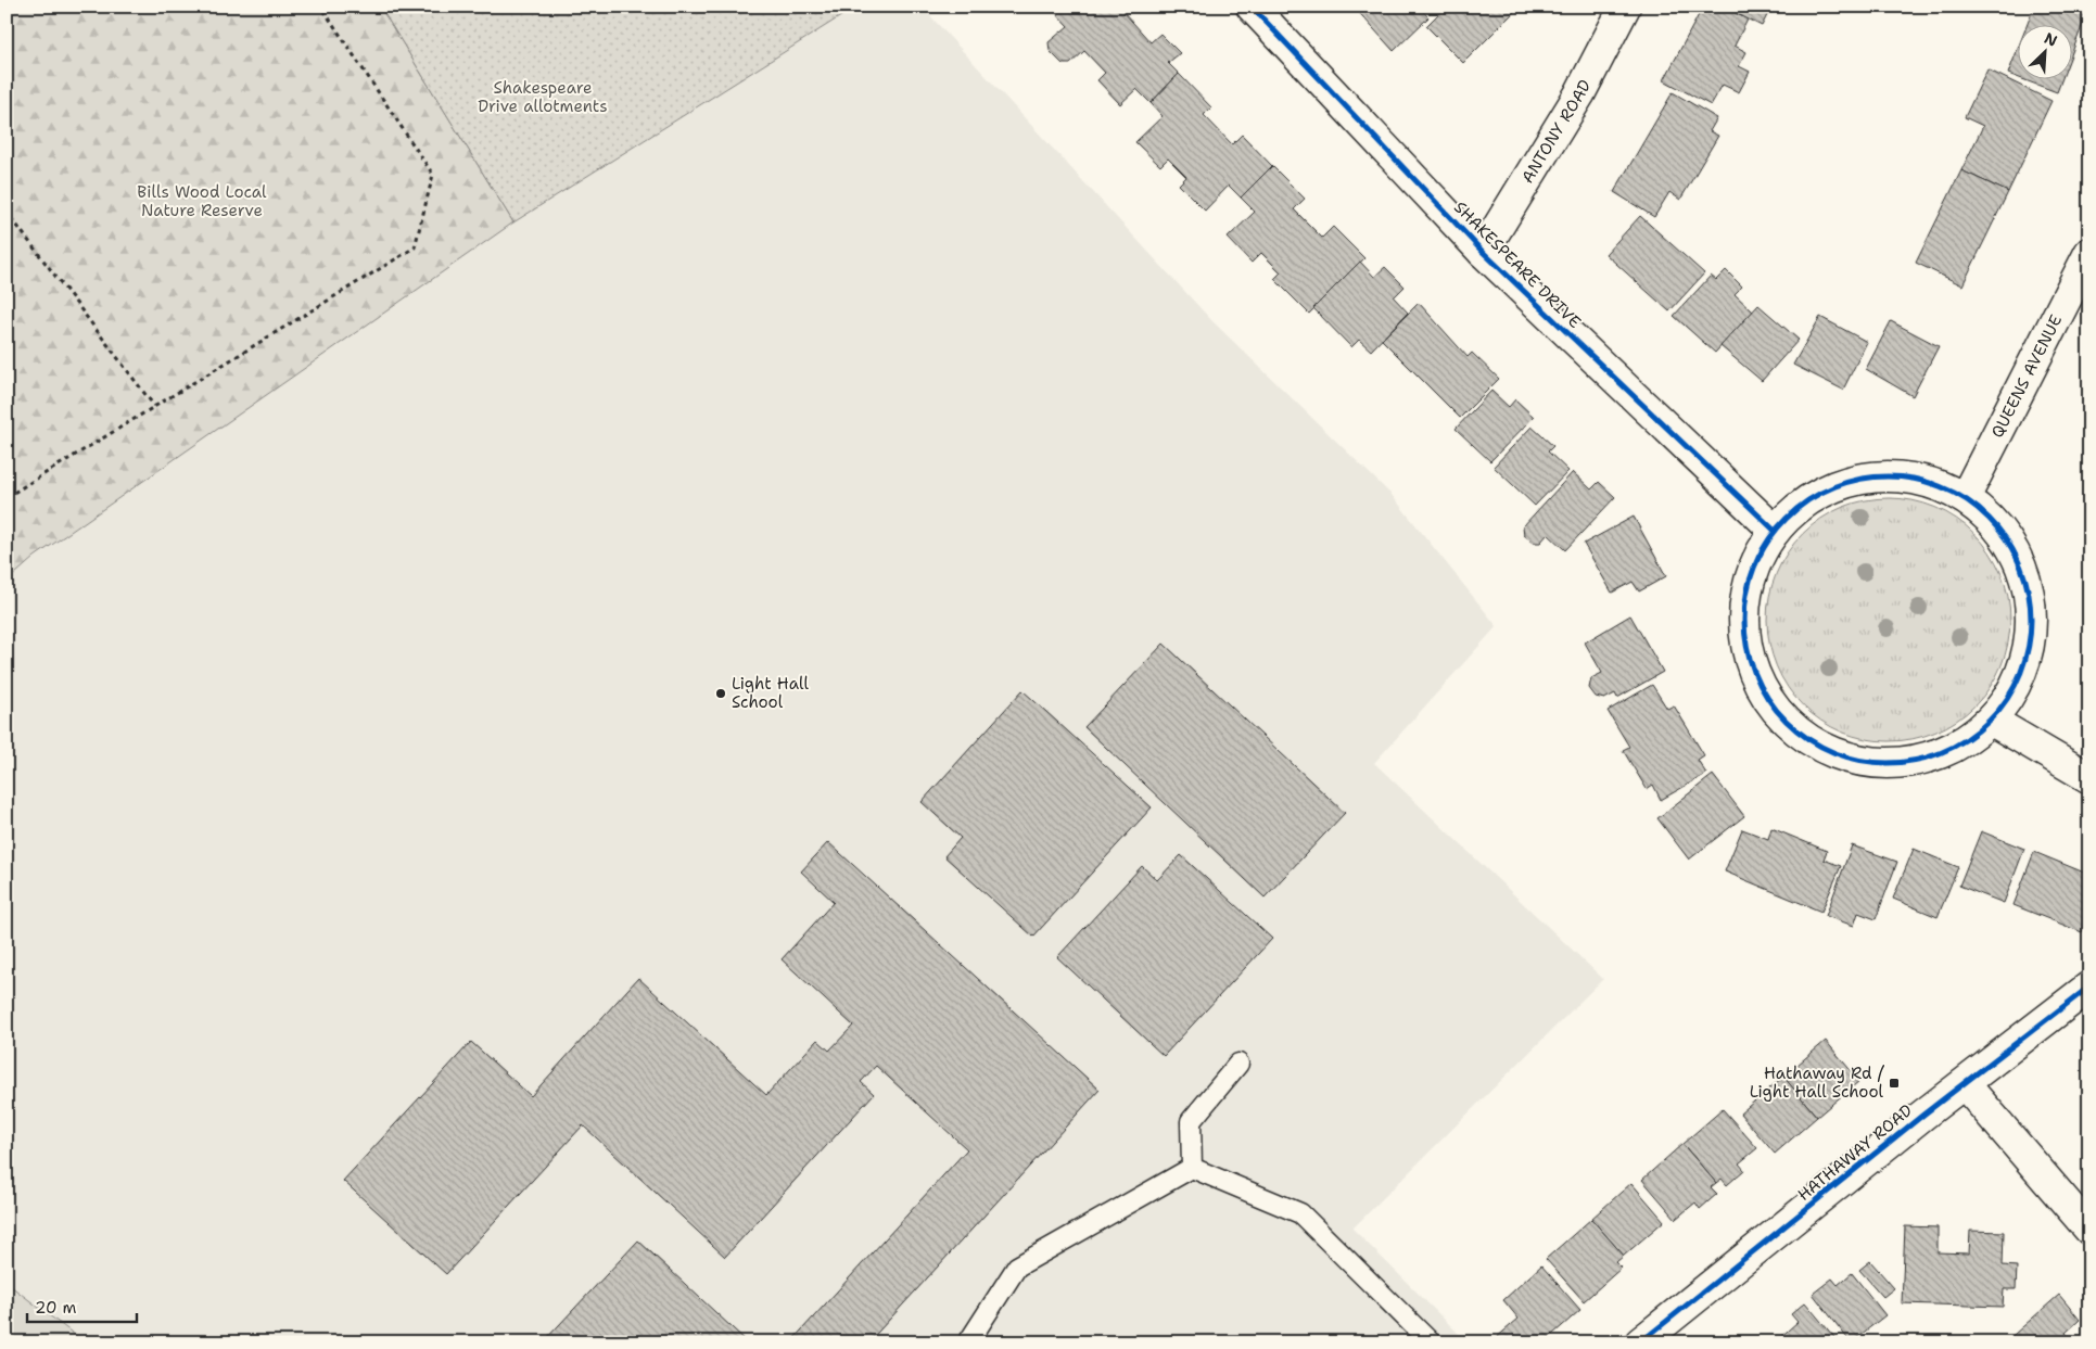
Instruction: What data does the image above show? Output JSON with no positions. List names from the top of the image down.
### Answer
{
  "streets": {
    "street": [
      "ANTONY ROAD",
      "SHAKESPEARE DRIVE",
      "QUEENS AVENUE",
      "HATHAWAY ROAD"
    ]
  },
  "crossings": [
    ["ANTONY ROAD", "SHAKESPEARE DRIVE"]
  ],
  "parks": ["Shakespeare Drive allotments", "Bills Wood Local Nature Reserve"],
  "places": {
    "other": ["Light Hall School"],
    "transit": ["Hathaway Rd / Light Hall School"]
  },
  "scale_bar": "20 m",
  "north": "top right"
}
